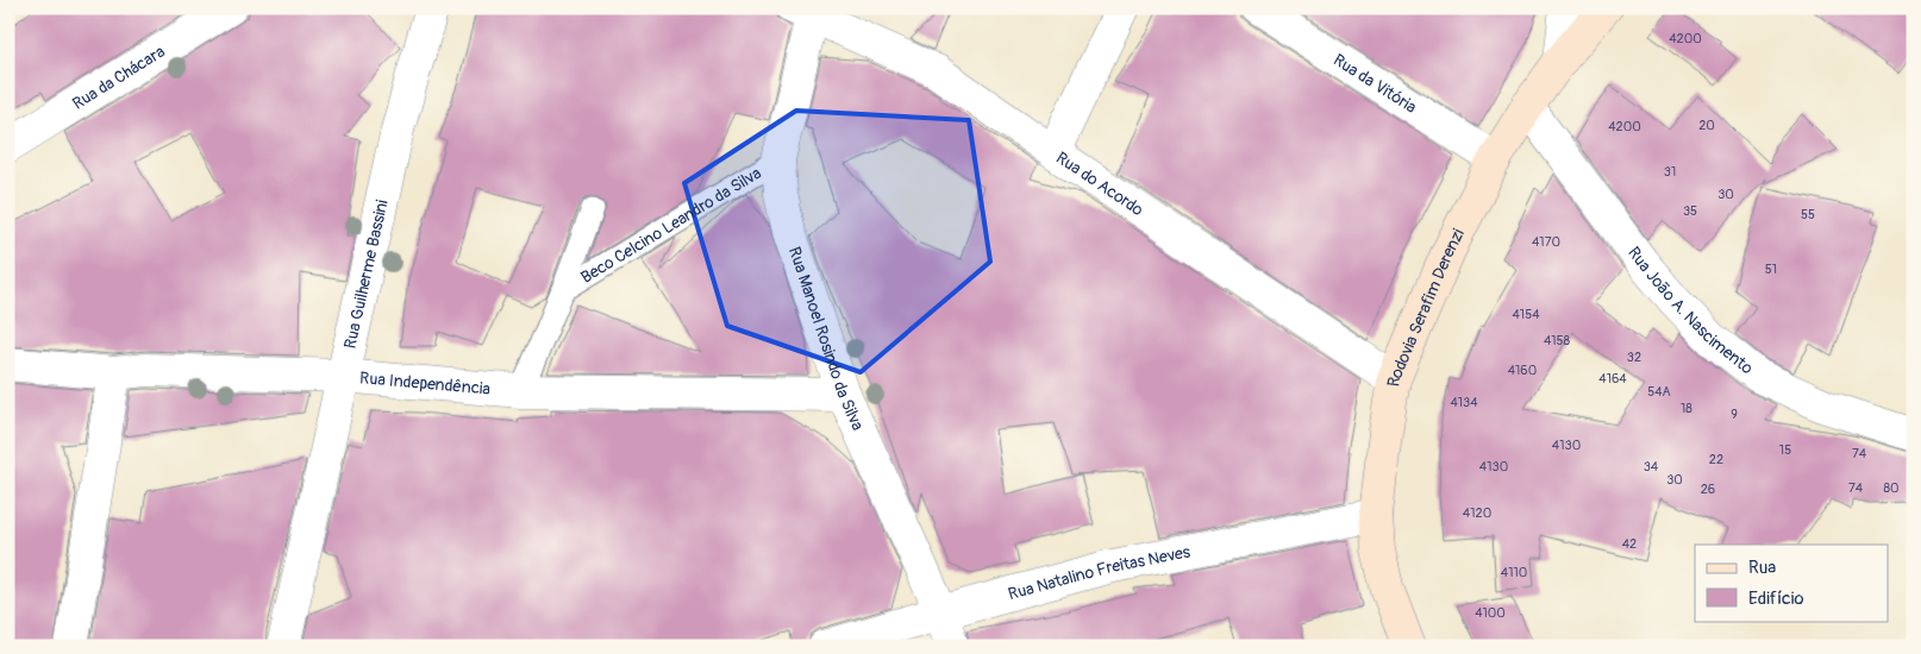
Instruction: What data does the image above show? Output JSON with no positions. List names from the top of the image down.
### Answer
{
  "streets": {
    "main road": ["Rodovia Serafim Derenzi"],
    "street": [
      "Rua da Chácara",
      "Rua da Vitória",
      "Rua do Acordo",
      "Rua Guilherme Bassini",
      "Rua João A. Nascimento",
      "Rua Manoel Rosindo da Silva",
      "Rua Independência",
      "Rua Natalino Freitas Neves"
    ],
    "lane": ["Beco Celcino Leandro da Silva"]
  },
  "crossings": [
    ["Rua da Vitória", "Rodovia Serafim Derenzi"],
    ["Rua do Acordo", "Rodovia Serafim Derenzi"],
    ["Rua do Acordo", "Rua Manoel Rosindo da Silva"],
    ["Beco Celcino Leandro da Silva", "Rua Manoel Rosindo da Silva"],
    ["Rua Guilherme Bassini", "Rua Independência"],
    ["Rodovia Serafim Derenzi", "Rua João A. Nascimento"],
    ["Rodovia Serafim Derenzi", "Rua Natalino Freitas Neves"],
    ["Rua Manoel Rosindo da Silva", "Rua Independência"],
    ["Rua Manoel Rosindo da Silva", "Rua Natalino Freitas Neves"]
  ],
  "house_numbers": [
    "4200",
    "20",
    "4200",
    "31",
    "30",
    "35",
    "55",
    "4170",
    "51",
    "4154",
    "4158",
    "32",
    "4160",
    "4164",
    "54A",
    "4134",
    "18",
    "9",
    "4130",
    "15",
    "74",
    "22",
    "4130",
    "34",
    "30",
    "74",
    "80",
    "26",
    "4120",
    "42",
    "4110",
    "4100"
  ],
  "legend": ["Rua", "Edifício"]
}
